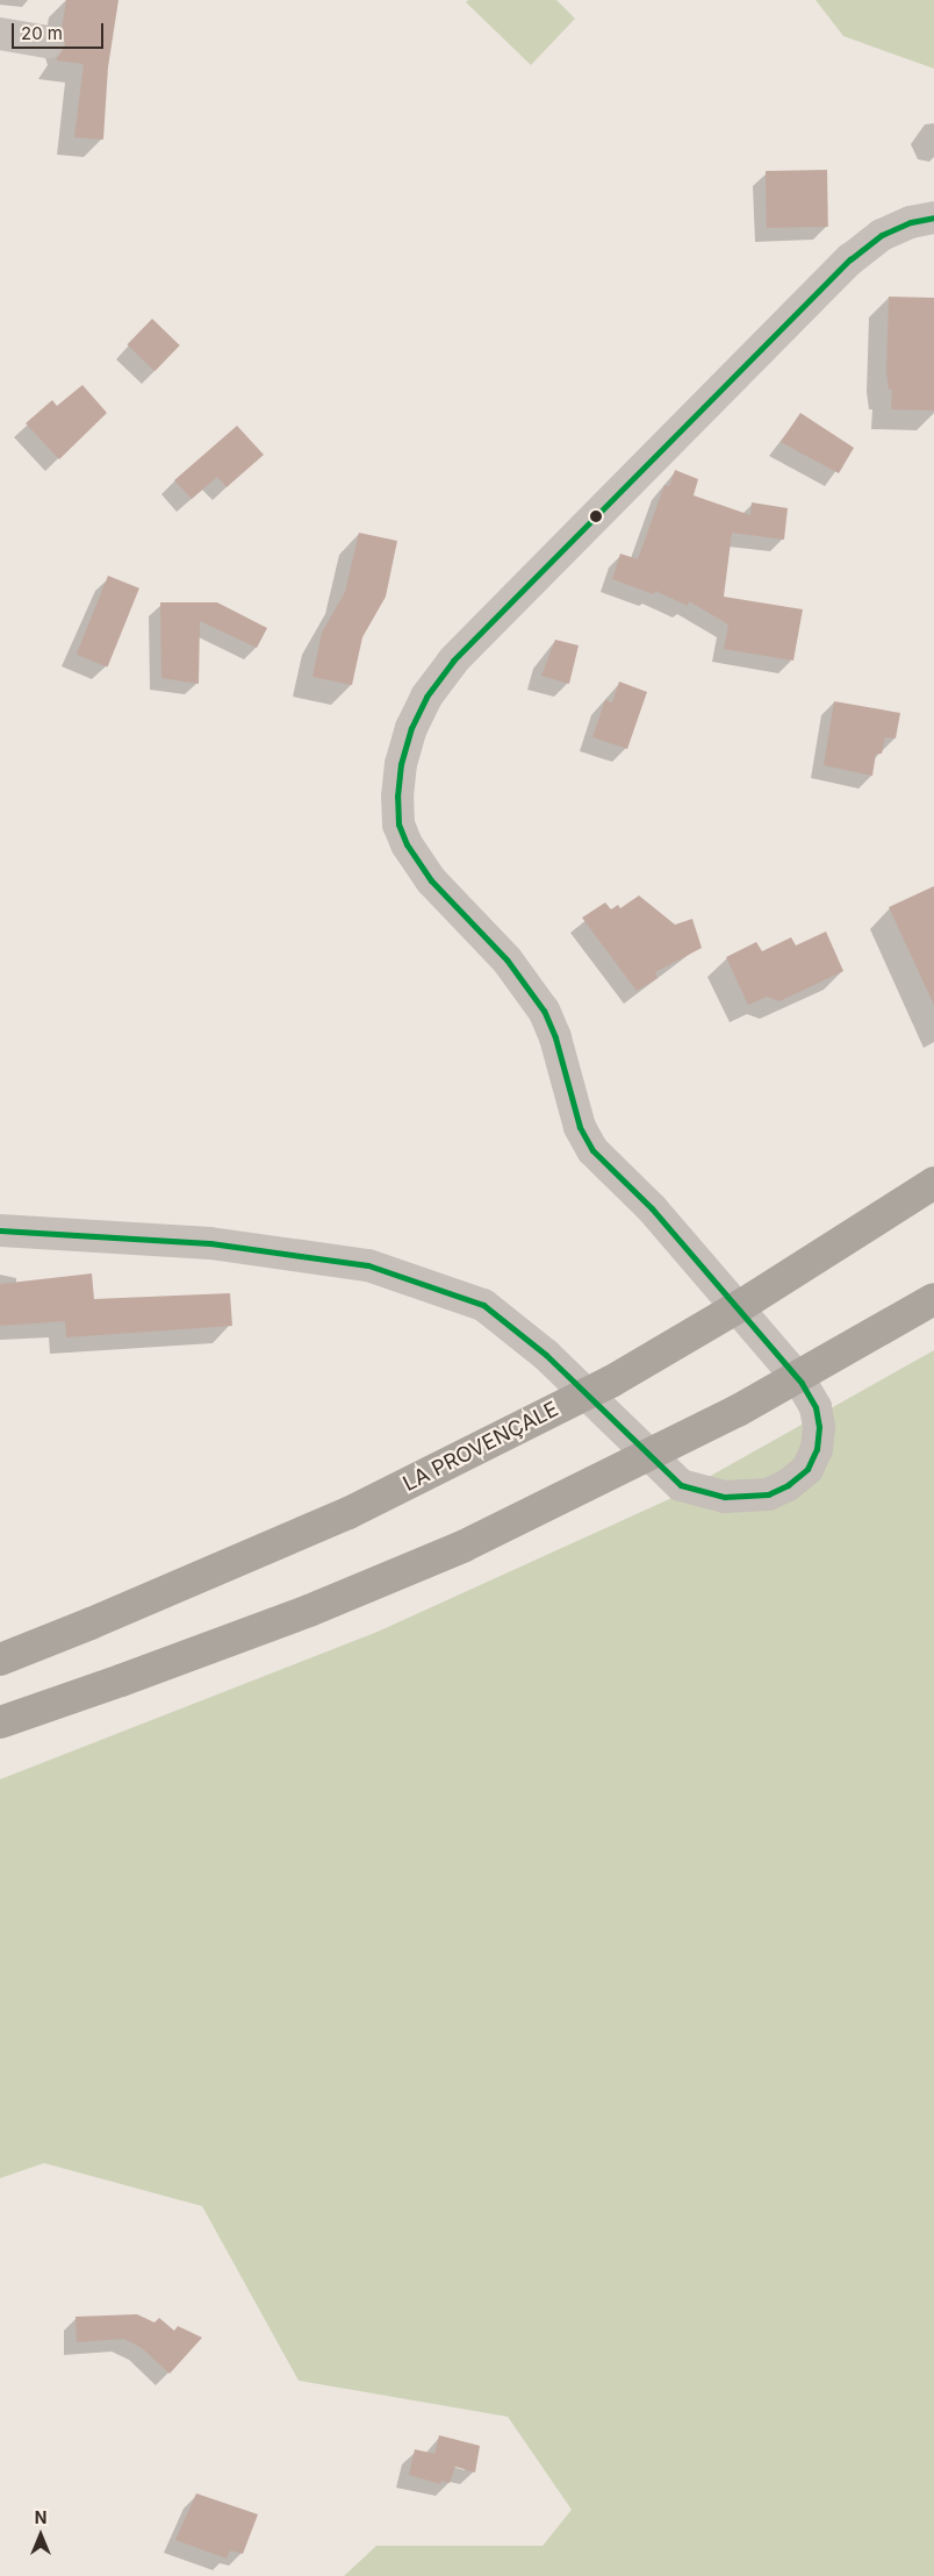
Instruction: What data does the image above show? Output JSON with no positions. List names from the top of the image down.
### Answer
{
  "streets": {
    "highway": ["LA PROVENÇALE"]
  },
  "scale_bar": "20 m",
  "north": "top"
}
